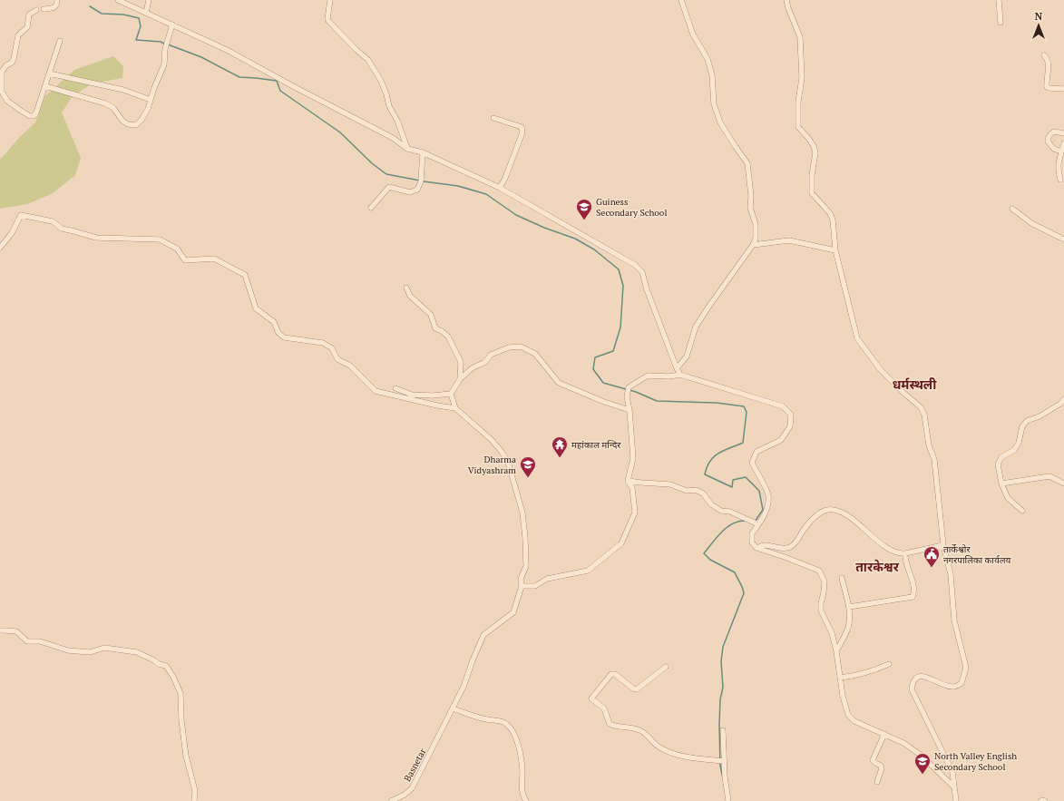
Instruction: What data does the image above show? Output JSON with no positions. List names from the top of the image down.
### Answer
{
  "streets": {
    "street": ["Basnetar"]
  },
  "districts": ["धर्मस्थली", "तारकेश्वर"],
  "places": {
    "school or university": ["Guiness Secondary School", "Dharma Vidyashram", "North Valley English Secondary School"],
    "temple": ["महांकाल मन्दिर"],
    "public building": ["तार्केश्वोर नगरपालिका कार्यलय"]
  },
  "north": "top"
}
